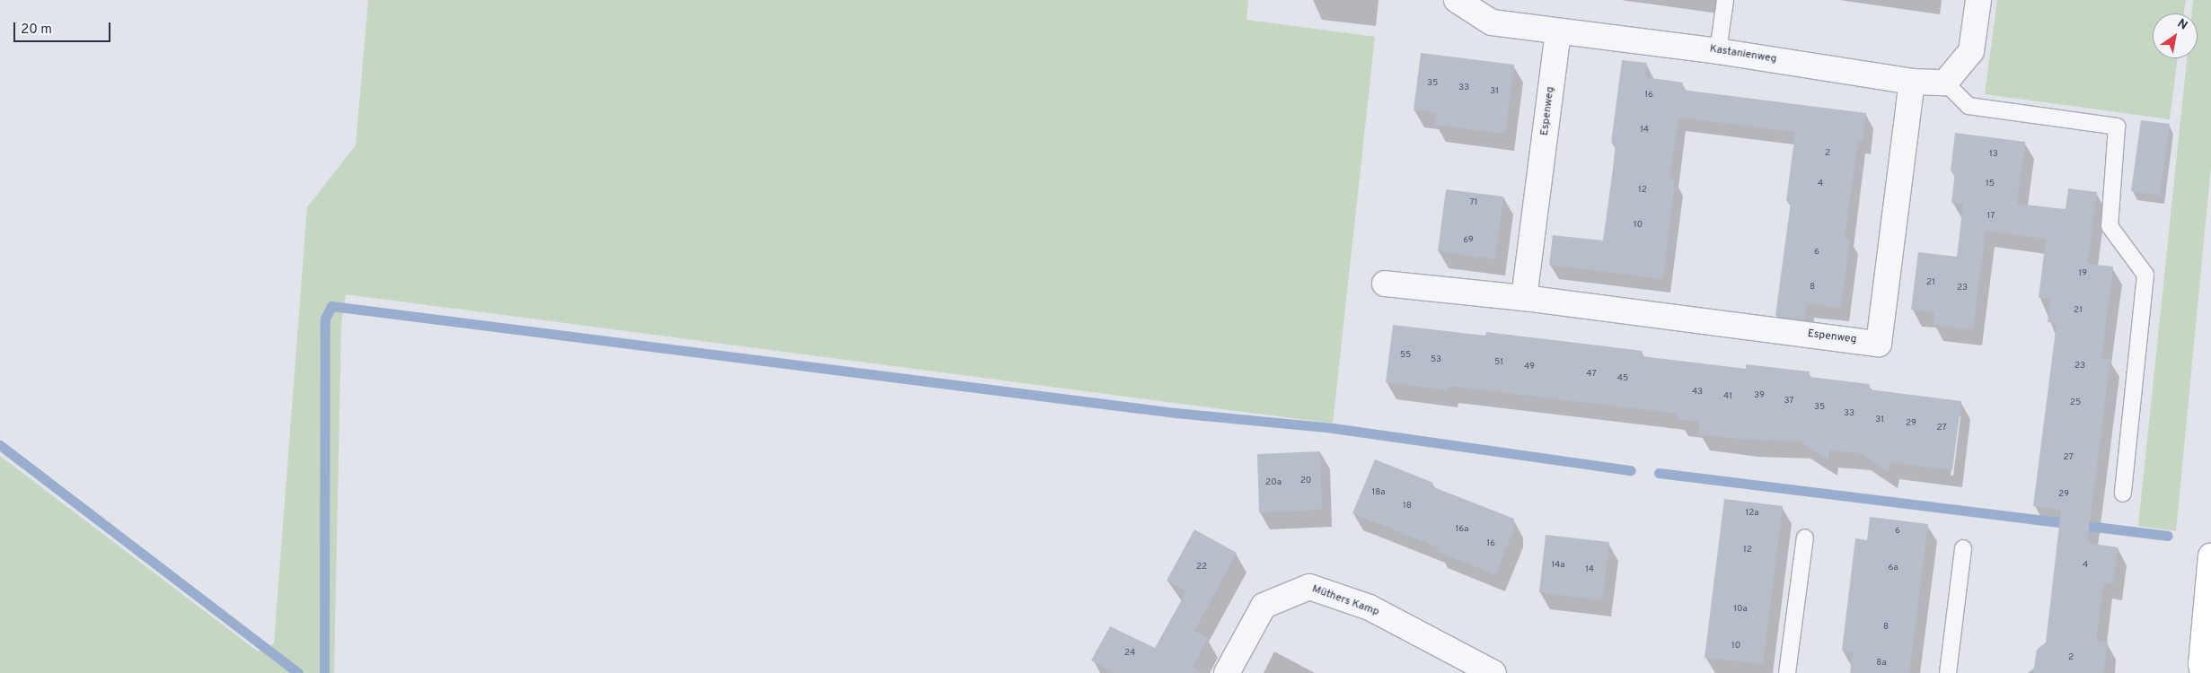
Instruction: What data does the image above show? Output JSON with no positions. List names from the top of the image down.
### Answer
{
  "streets": {
    "street": ["Kastanienweg", "Espenweg", "Müthers Kamp"]
  },
  "crossings": [
    ["Kastanienweg", "Espenweg"]
  ],
  "house_numbers": [
    "35",
    "33",
    "31",
    "16",
    "14",
    "2",
    "13",
    "4",
    "15",
    "12",
    "71",
    "17",
    "10",
    "69",
    "6",
    "19",
    "21",
    "8",
    "23",
    "21",
    "55",
    "53",
    "51",
    "23",
    "49",
    "47",
    "45",
    "43",
    "39",
    "41",
    "37",
    "25",
    "35",
    "33",
    "31",
    "29",
    "27",
    "27",
    "20",
    "20a",
    "18a",
    "29",
    "18",
    "12a",
    "16a",
    "6",
    "16",
    "12",
    "14a",
    "4",
    "22",
    "6a",
    "14",
    "10a",
    "8",
    "10",
    "24",
    "2",
    "8a"
  ],
  "scale_bar": "20 m",
  "north": "top right"
}
